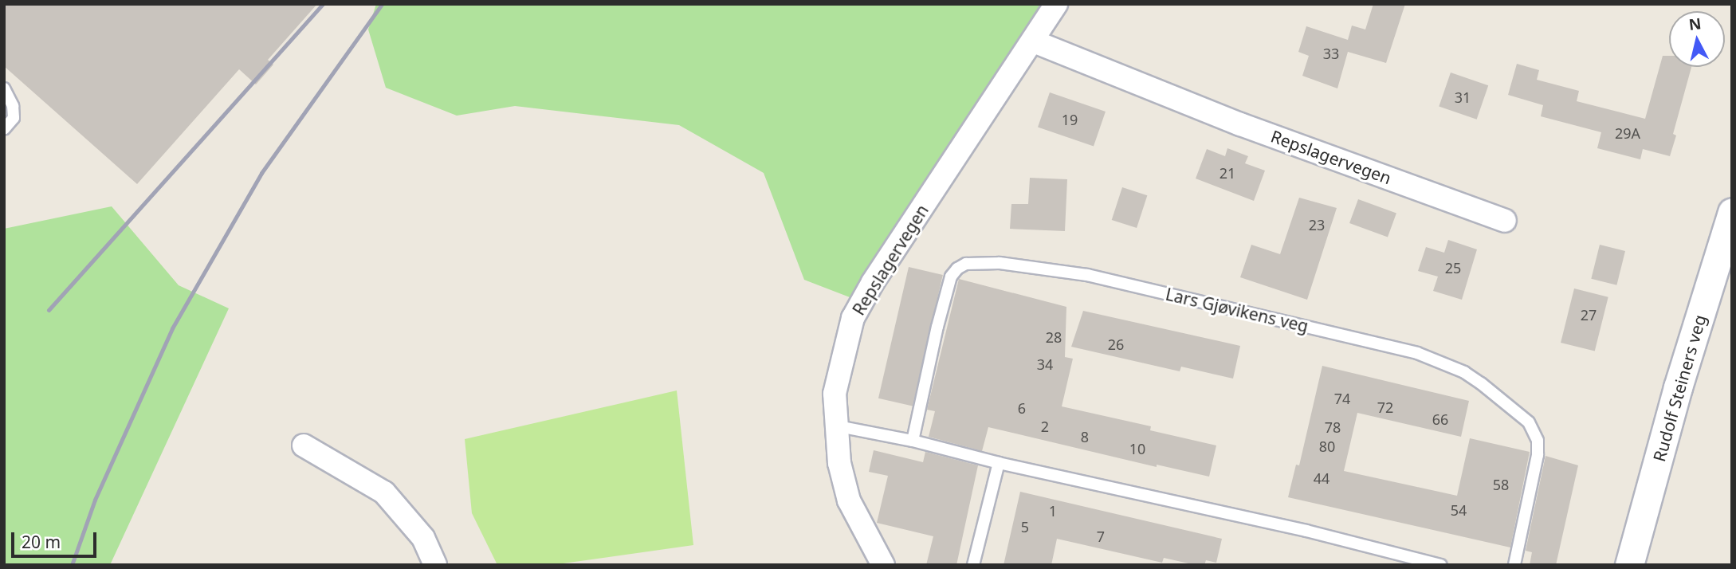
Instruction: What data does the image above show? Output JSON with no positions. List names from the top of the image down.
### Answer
{
  "streets": {
    "street": ["Repslagervegen", "Rudolf Steiners veg"],
    "lane": ["Lars Gjøvikens veg"]
  },
  "house_numbers": [
    "33",
    "31",
    "19",
    "29A",
    "21",
    "23",
    "25",
    "27",
    "28",
    "26",
    "34",
    "74",
    "72",
    "6",
    "66",
    "2",
    "78",
    "8",
    "80",
    "10",
    "44",
    "58",
    "54",
    "1",
    "5",
    "7"
  ],
  "scale_bar": "20 m",
  "north": "top"
}
